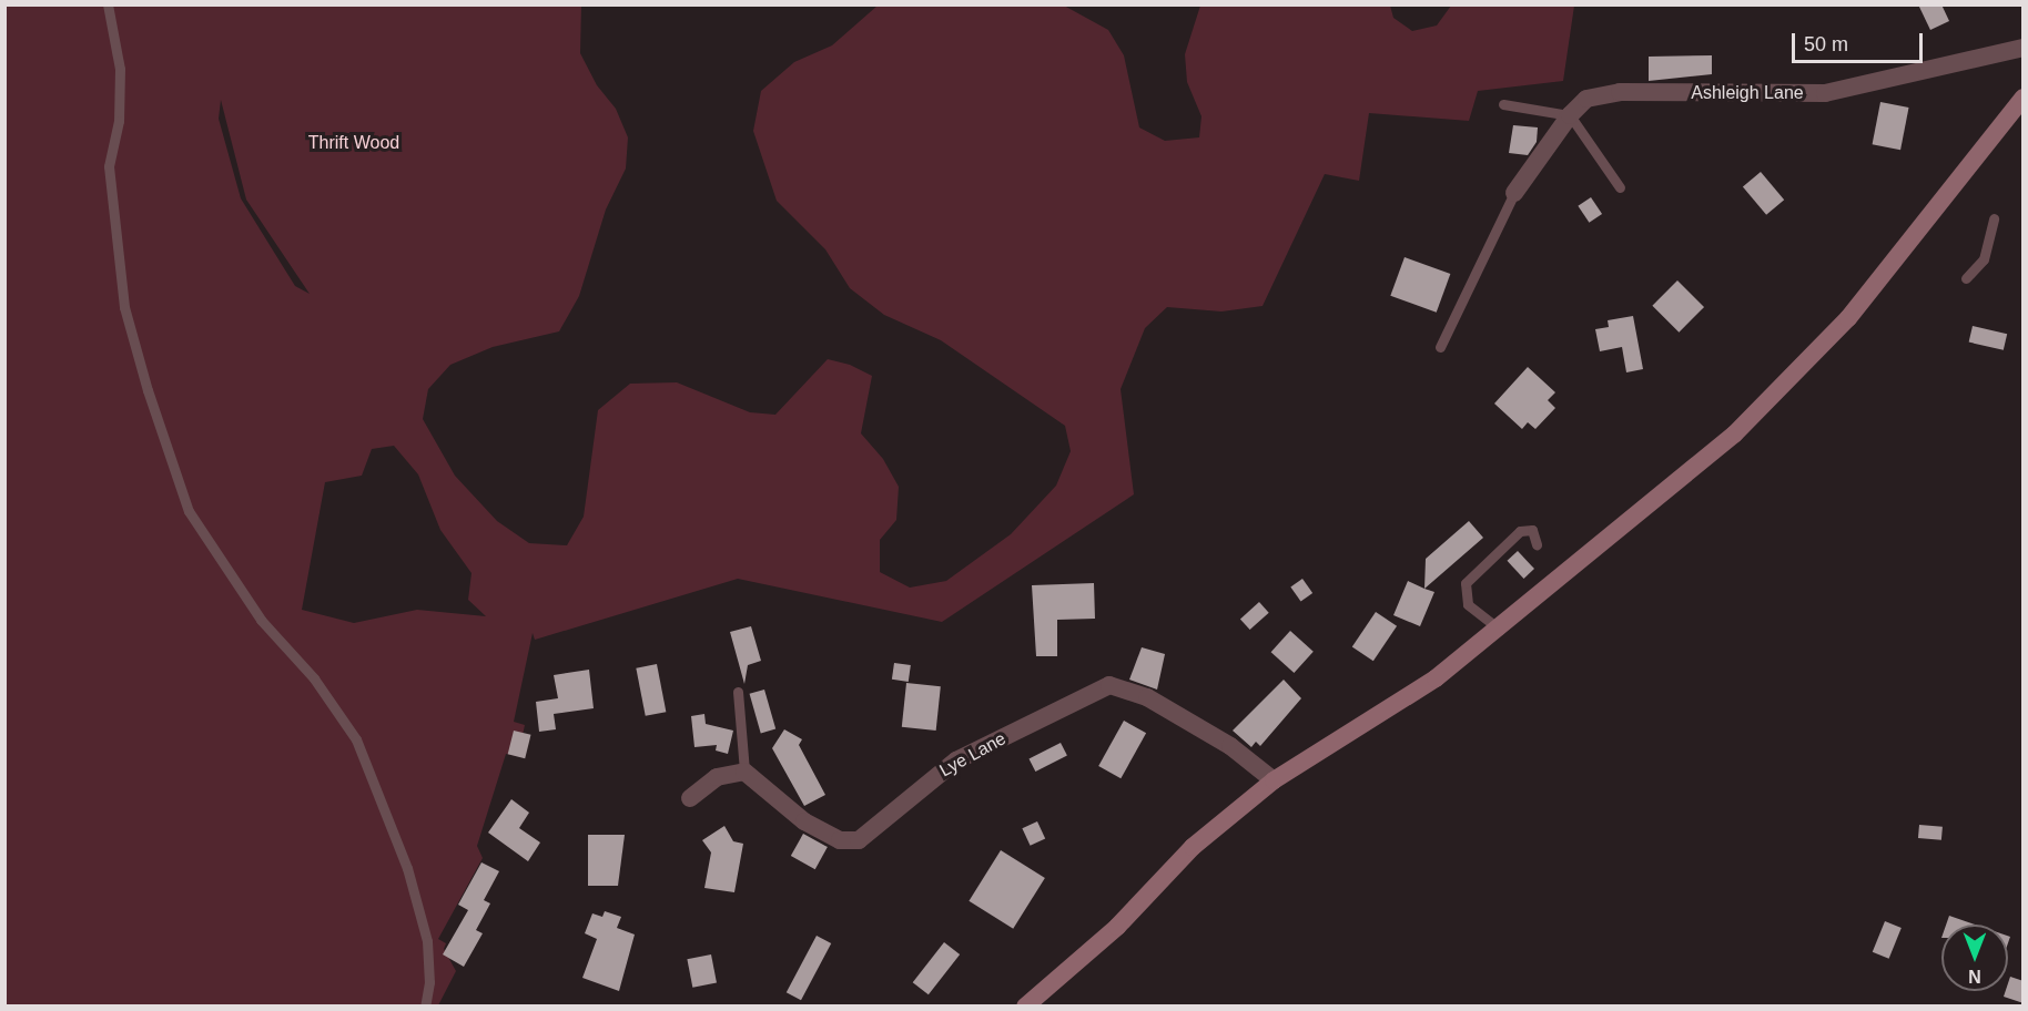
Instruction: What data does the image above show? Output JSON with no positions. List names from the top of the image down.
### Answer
{
  "streets": {
    "street": ["Ashleigh Lane", "Lye Lane"]
  },
  "parks": ["Thrift Wood"],
  "scale_bar": "50 m",
  "north": "bottom"
}
